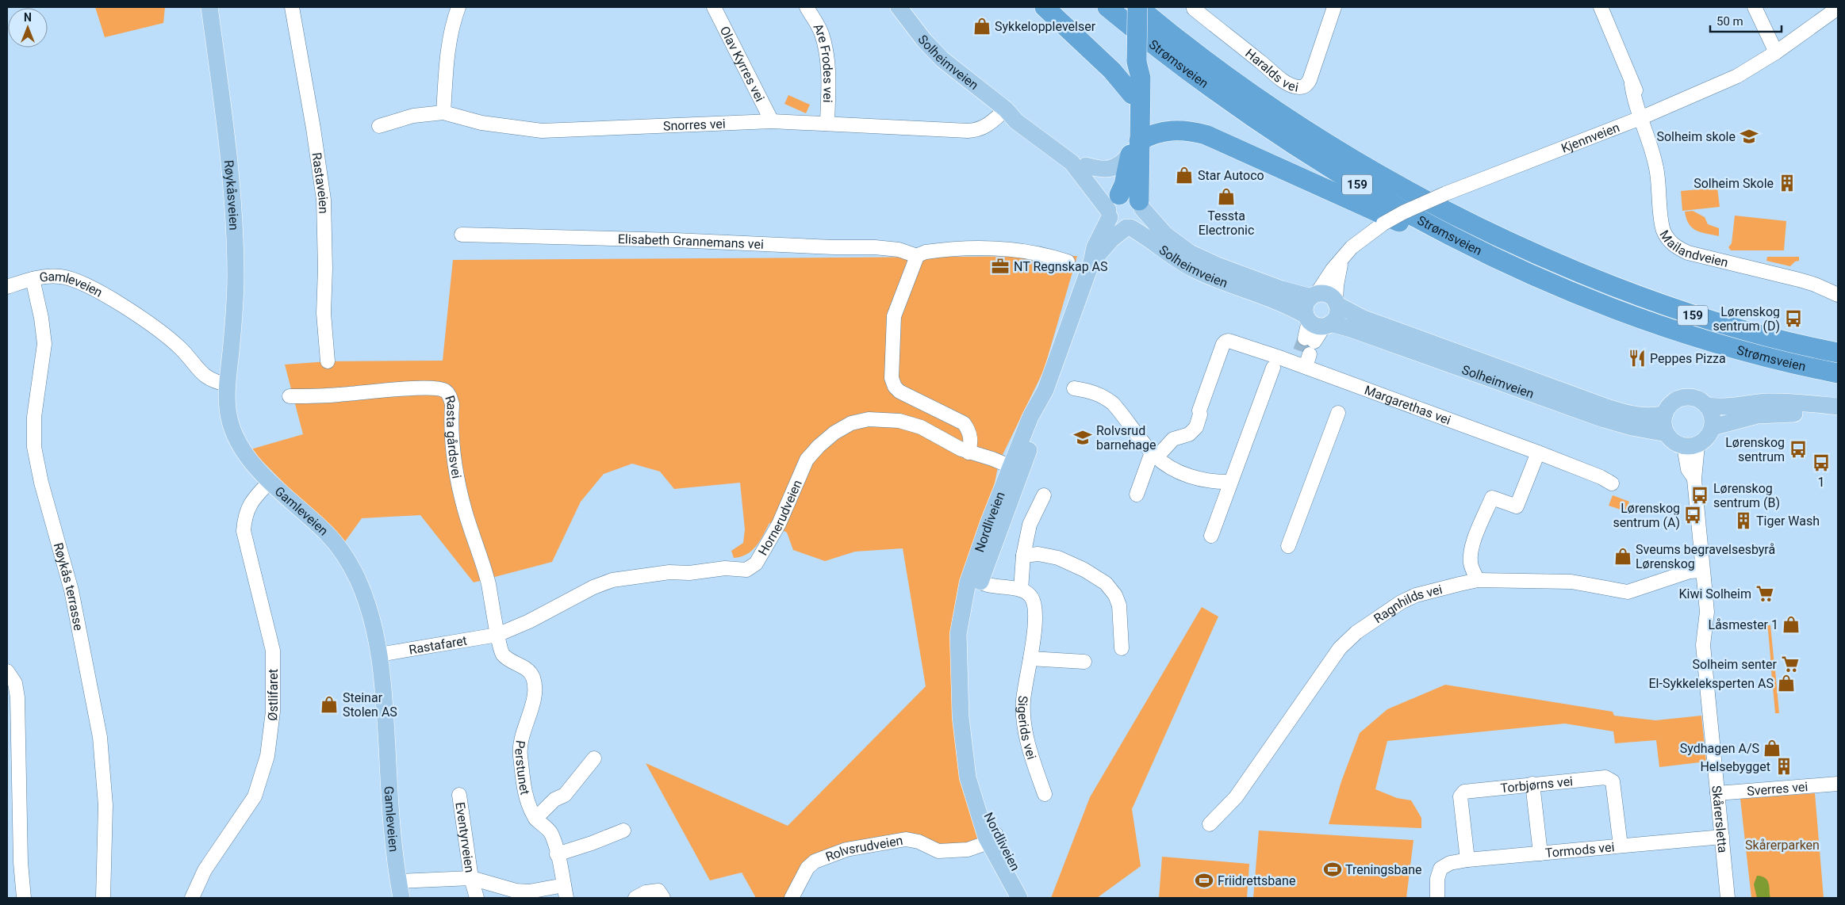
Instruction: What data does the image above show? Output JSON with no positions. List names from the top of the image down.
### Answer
{
  "streets": {
    "highway": ["Strømsveien", "159"],
    "main road": [
      "Solheimveien",
      "Røykåsveien",
      "Gamleveien",
      "Nordliveien"
    ],
    "street": [
      "Olav Kyrres vei",
      "Are Frodes vei",
      "Haralds vei",
      "Snorres vei",
      "Kjennveien",
      "Rastaveien",
      "Elisabeth Grannemans vei",
      "Mailandveien",
      "Margarethas vei",
      "Rasta gårdsvei",
      "Hornerudveien",
      "Røykås terrasse",
      "Ragnhilds vei",
      "Rastafaret",
      "Østlifaret",
      "Sigerids vei",
      "Perstunet",
      "Torbjørns vei",
      "Sverres vei",
      "Skårersletta",
      "Eventyrveien",
      "Rolvsrudveien",
      "Tormods vei"
    ]
  },
  "crossings": [
    ["Solheimveien", "Snorres vei"],
    ["Solheimveien", "Kjennveien"],
    ["Solheimveien", "Nordliveien"],
    ["Solheimveien", "Skårersletta"],
    ["Olav Kyrres vei", "Snorres vei"],
    ["Are Frodes vei", "Snorres vei"],
    ["Kjennveien", "Mailandveien"],
    ["Røykåsveien", "Gamleveien"],
    ["Gamleveien", "Røykås terrasse"],
    ["Gamleveien", "Rastafaret"],
    ["Gamleveien", "Østlifaret"],
    ["Gamleveien", "Eventyrveien"],
    ["Rasta gårdsvei", "Hornerudveien"],
    ["Rasta gårdsvei", "Rastafaret"],
    ["Rasta gårdsvei", "Perstunet"],
    ["Hornerudveien", "Nordliveien"],
    ["Hornerudveien", "Rastafaret"],
    ["Hornerudveien", "Perstunet"],
    ["Nordliveien", "Rolvsrudveien"],
    ["Ragnhilds vei", "Skårersletta"],
    ["Rastafaret", "Perstunet"],
    ["Perstunet", "Eventyrveien"],
    ["Torbjørns vei", "Tormods vei"],
    ["Sverres vei", "Skårersletta"],
    ["Skårersletta", "Tormods vei"]
  ],
  "parks": ["Skårerparken"],
  "places": {
    "shop": [
      "Sykkelopplevelser",
      "Star Autoco",
      "Tessta Electronic",
      "Sveums begravelsesbyrå Lørenskog",
      "Låsmester 1",
      "El-Sykkeleksperten AS",
      "Steinar Stolen AS",
      "Sydhagen A/S"
    ],
    "school or university": ["Solheim skole", "Rolvsrud barnehage"],
    "building": ["Solheim Skole", "Tiger Wash", "Helsebygget"],
    "office": ["NT Regnskap AS"],
    "bus stop": [
      "Lørenskog sentrum (D)",
      "Lørenskog sentrum",
      "1",
      "Lørenskog sentrum (B)",
      "Lørenskog sentrum (A)"
    ],
    "restaurant": ["Peppes Pizza"],
    "supermarket": ["Kiwi Solheim", "Solheim senter"],
    "sports": ["Treningsbane", "Friidrettsbane"]
  },
  "scale_bar": "50 m",
  "north": "top"
}
